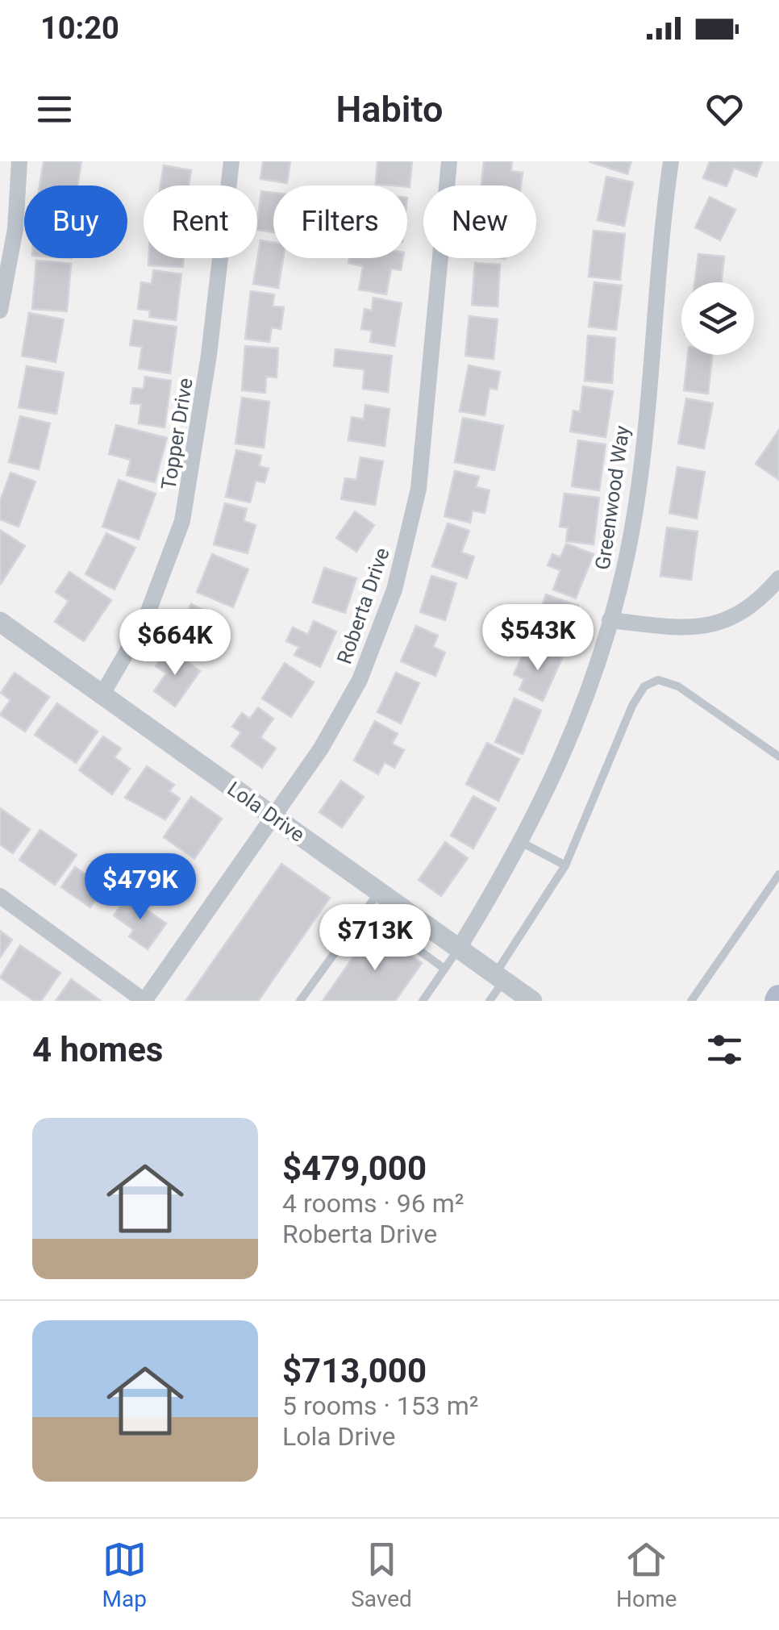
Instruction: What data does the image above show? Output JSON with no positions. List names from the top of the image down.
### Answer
{
  "streets": {
    "street": [
      "Topper Drive",
      "Greenwood Way",
      "Roberta Drive",
      "Lola Drive"
    ]
  },
  "crossings": [
    ["Topper Drive", "Lola Drive"],
    ["Greenwood Way", "Lola Drive"],
    ["Roberta Drive", "Lola Drive"]
  ],
  "page": {
    "status": "10:20",
    "header": "Habito",
    "chip": [
      "Buy",
      "Rent",
      "Filters",
      "New"
    ],
    "price": [
      "$543K",
      "$664K",
      "$479K",
      "$713K"
    ],
    "heading": "4 homes",
    "list": [
      {
        "name": "$479,000",
        "note": "4 rooms · 96 m² · Roberta Drive"
      },
      {
        "name": "$713,000",
        "note": "5 rooms · 153 m² · Lola Drive"
      }
    ],
    "tabs": ["Map", "Saved", "Home"]
  }
}
